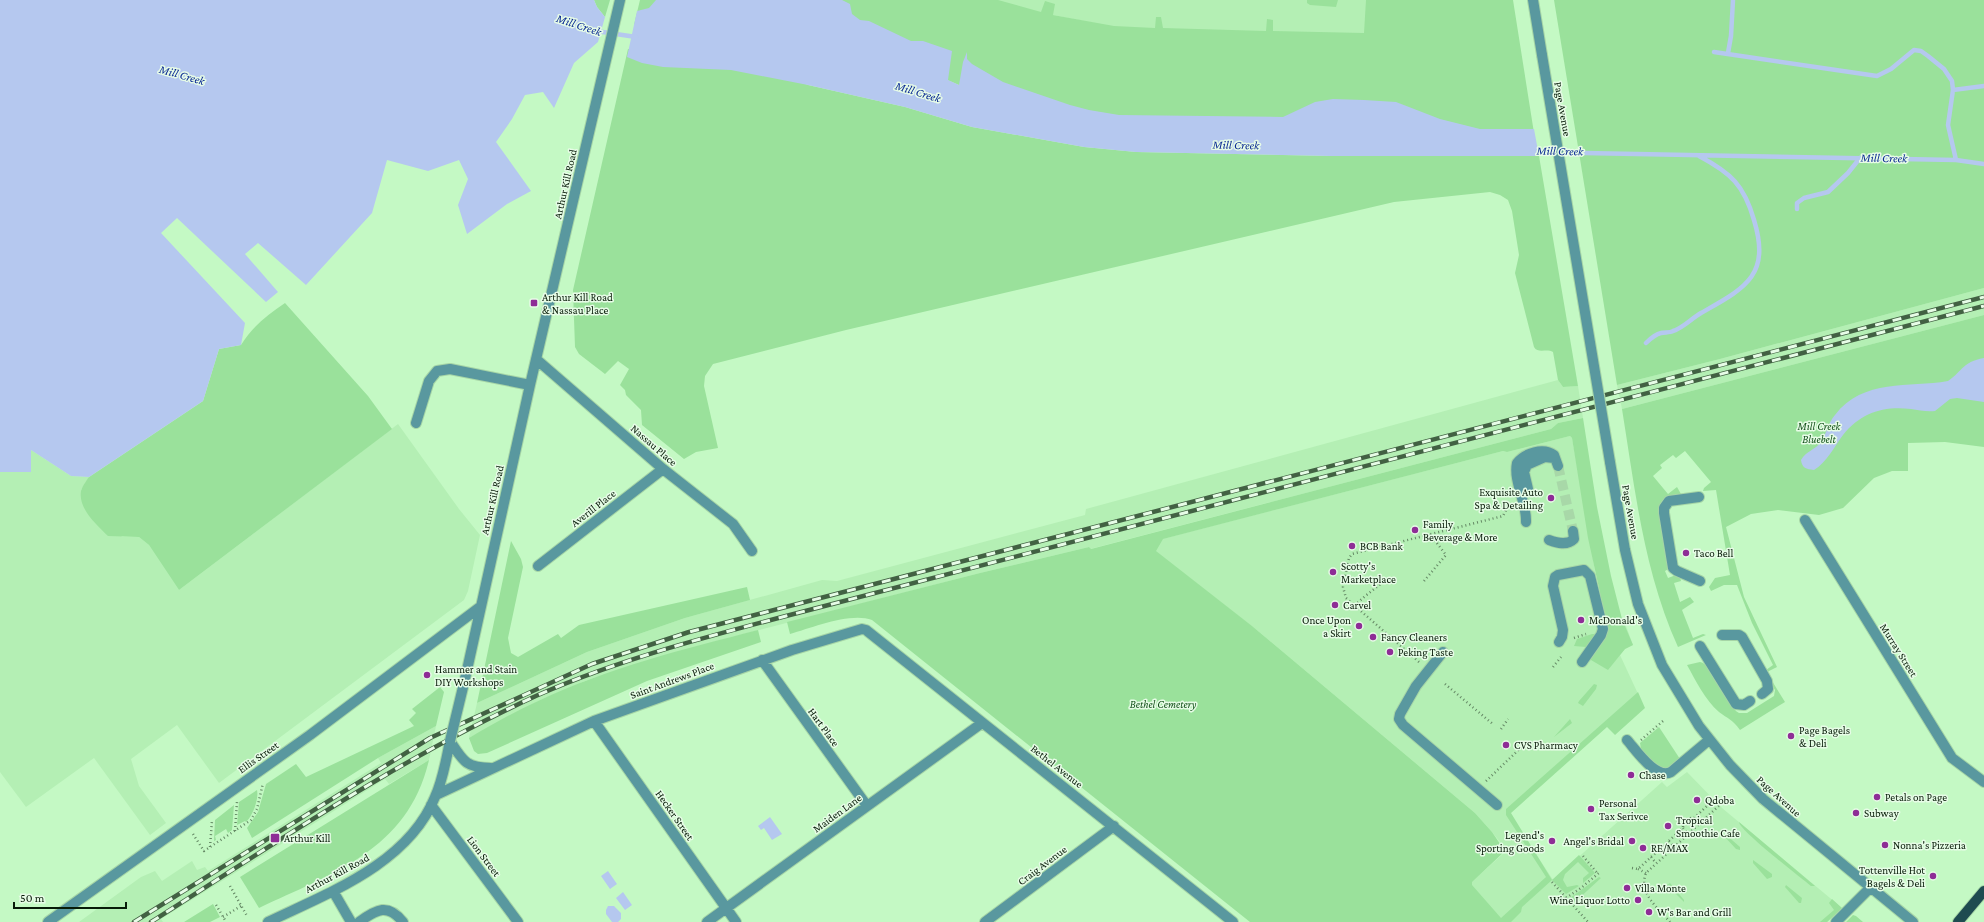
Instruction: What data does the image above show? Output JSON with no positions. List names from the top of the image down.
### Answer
{
  "streets": {
    "street": [
      "Page Avenue",
      "Arthur Kill Road",
      "Nassau Place",
      "Averill Place",
      "Murray Street",
      "Saint Andrews Place",
      "Hart Place",
      "Ellis Street",
      "Bethel Avenue",
      "Maiden Lane",
      "Hecker Street",
      "Lion Street",
      "Craig Avenue"
    ]
  },
  "crossings": [
    ["Arthur Kill Road", "Nassau Place"],
    ["Arthur Kill Road", "Saint Andrews Place"],
    ["Arthur Kill Road", "Ellis Street"],
    ["Arthur Kill Road", "Lion Street"],
    ["Nassau Place", "Averill Place"],
    ["Saint Andrews Place", "Hart Place"],
    ["Saint Andrews Place", "Bethel Avenue"],
    ["Saint Andrews Place", "Hecker Street"],
    ["Hart Place", "Maiden Lane"],
    ["Bethel Avenue", "Maiden Lane"],
    ["Bethel Avenue", "Craig Avenue"],
    ["Maiden Lane", "Hecker Street"]
  ],
  "water": ["Mill Creek"],
  "parks": ["Mill Creek Bluebelt", "Bethel Cemetery"],
  "places": {
    "transit": ["Arthur Kill Road & Nassau Place", "Arthur Kill"],
    "other": [
      "Exquisite Auto Spa & Detailing",
      "Family Beverage & More",
      "BCB Bank",
      "Taco Bell",
      "Scotty's Marketplace",
      "Carvel",
      "McDonald's",
      "Once Upon a Skirt",
      "Fancy Cleaners",
      "Peking Taste",
      "Hammer and Stain DIY Workshops",
      "Page Bagels & Deli",
      "CVS Pharmacy",
      "Chase",
      "Petals on Page",
      "Qdoba",
      "Personal Tax Serivce",
      "Subway",
      "Tropical Smoothie Cafe",
      "Legend's Sporting Goods",
      "Angel's Bridal",
      "Nonna's Pizzeria",
      "RE/MAX",
      "Tottenville Hot Bagels & Deli",
      "Villa Monte",
      "Wine Liquor Lotto",
      "W's Bar and Grill"
    ]
  },
  "scale_bar": "50 m"
}
